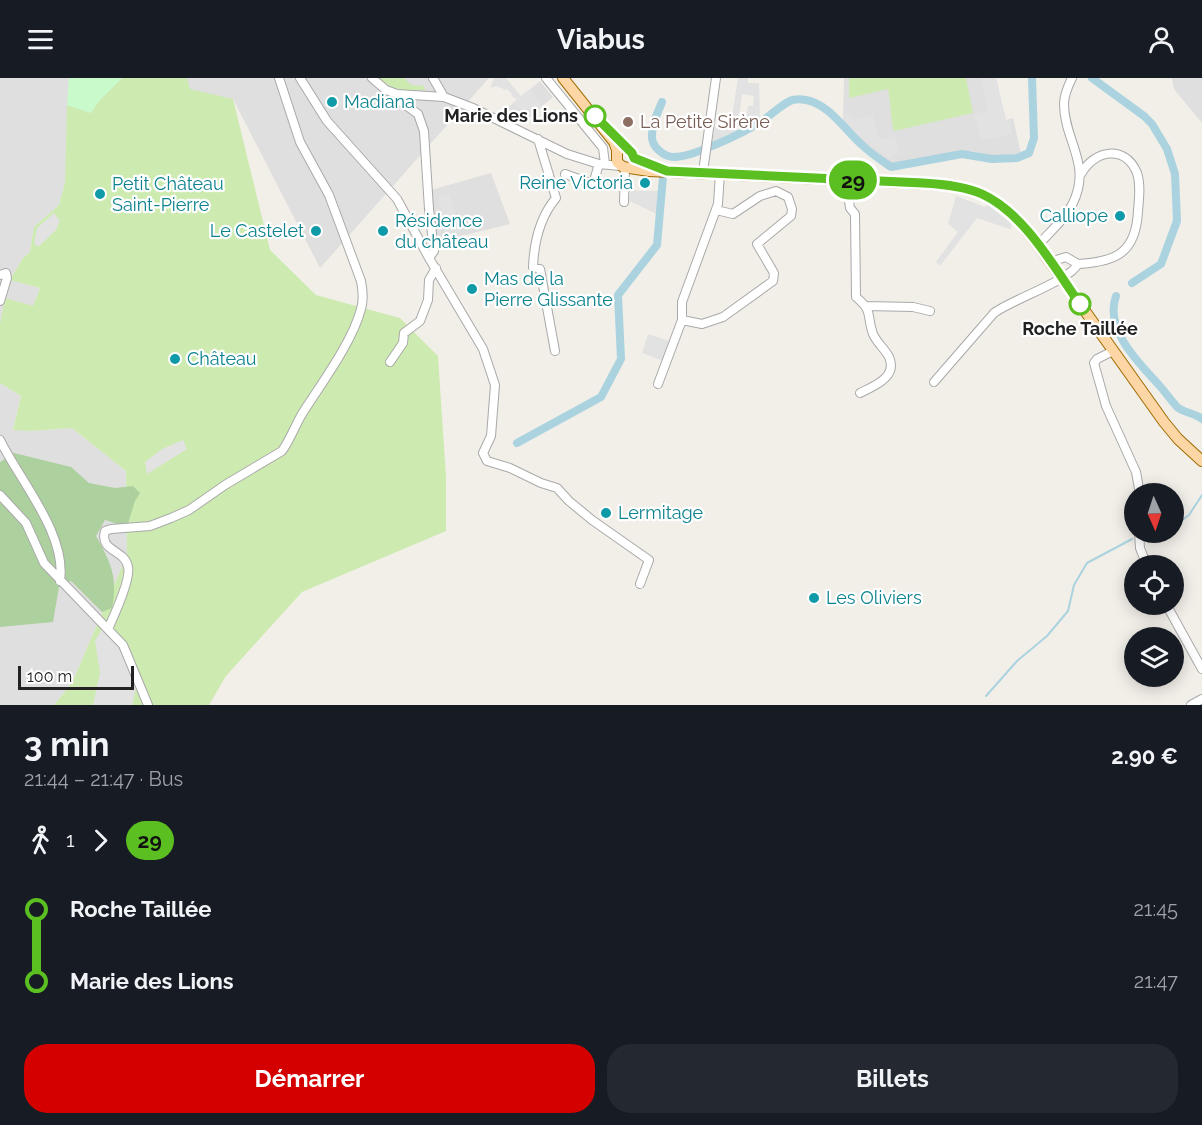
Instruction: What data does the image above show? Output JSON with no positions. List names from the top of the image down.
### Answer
{
  "places": [
    "Madiana",
    "Marie des Lions",
    "La Petite Sirène",
    "Reine Victoria",
    "Petit Château Saint-Pierre",
    "Calliope",
    "Le Castelet",
    "Résidence du château",
    "Mas de la Pierre Glissante",
    "Roche Taillée",
    "Château",
    "Lermitage",
    "Les Oliviers"
  ],
  "lines": ["bus line 29"],
  "scale_bar": "100 m",
  "north": "bottom",
  "page": {
    "header": "Viabus",
    "on_map": "29",
    "scale": "100 m",
    "heading": ["3 min", "21:44 – 21:47 · Bus", "2.90 €"],
    "legs": ["1", "29"],
    "list": [
      {
        "name": "Roche Taillée",
        "value": "21:45"
      },
      {
        "name": "Marie des Lions",
        "value": "21:47"
      }
    ],
    "buttons": ["Démarrer", "Billets"]
  }
}
